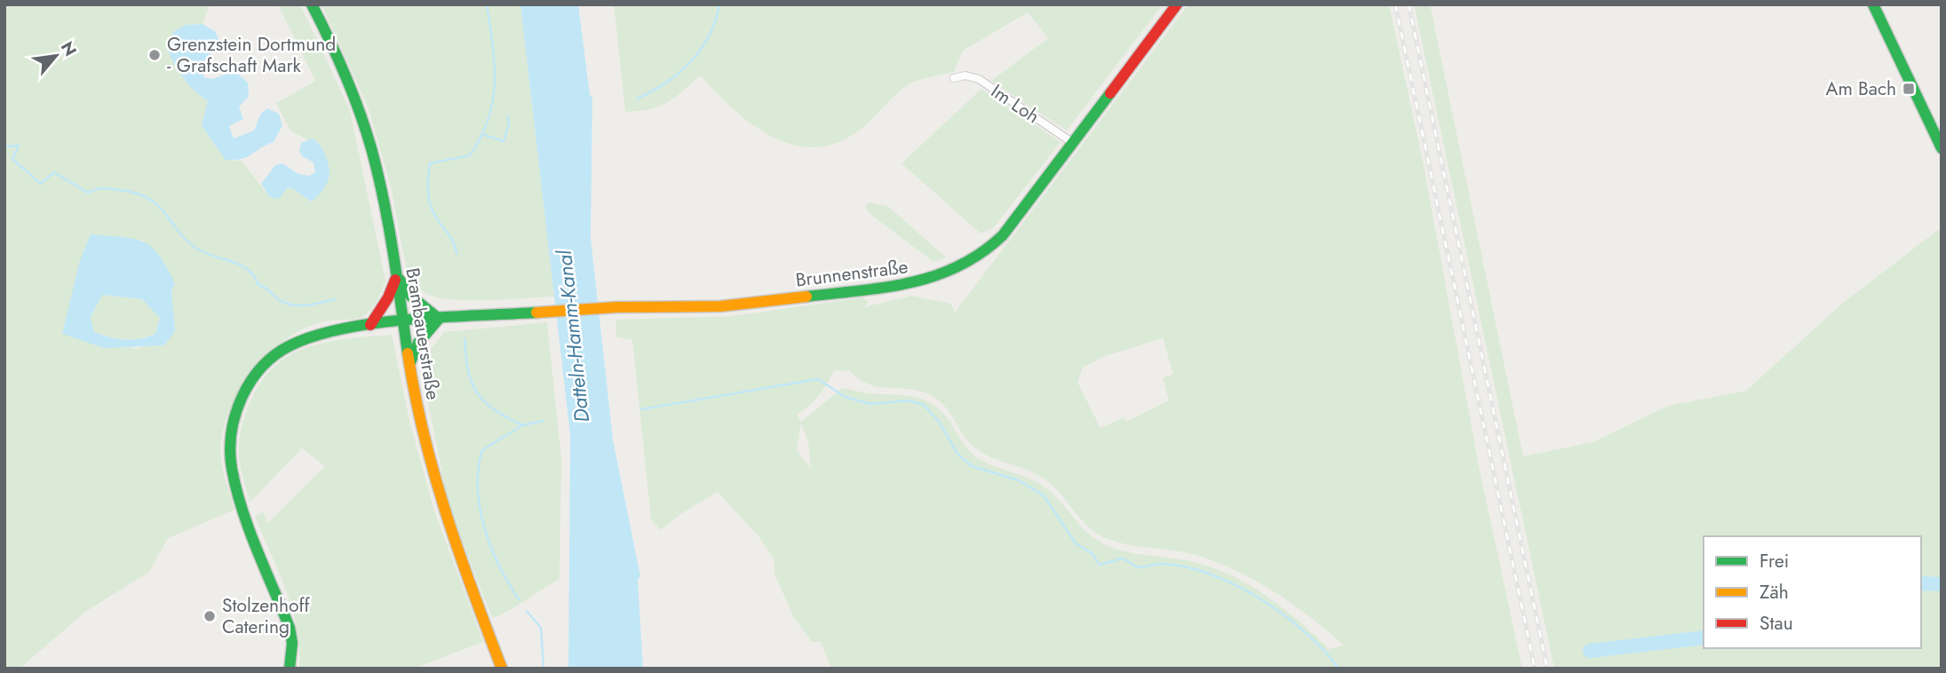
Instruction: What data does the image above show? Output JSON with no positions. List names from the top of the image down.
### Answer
{
  "streets": {
    "street": ["Im Loh", "Brunnenstraße", "Brambauerstraße"]
  },
  "crossings": [
    ["Im Loh", "Brunnenstraße"],
    ["Brunnenstraße", "Brambauerstraße"]
  ],
  "water": ["Datteln-Hamm-Kanal"],
  "places": {
    "other": ["Grenzstein Dortmund - Grafschaft Mark", "Stolzenhoff Catering"],
    "transit": ["Am Bach"]
  },
  "legend": ["Frei", "Zäh", "Stau"],
  "north": "top right"
}
